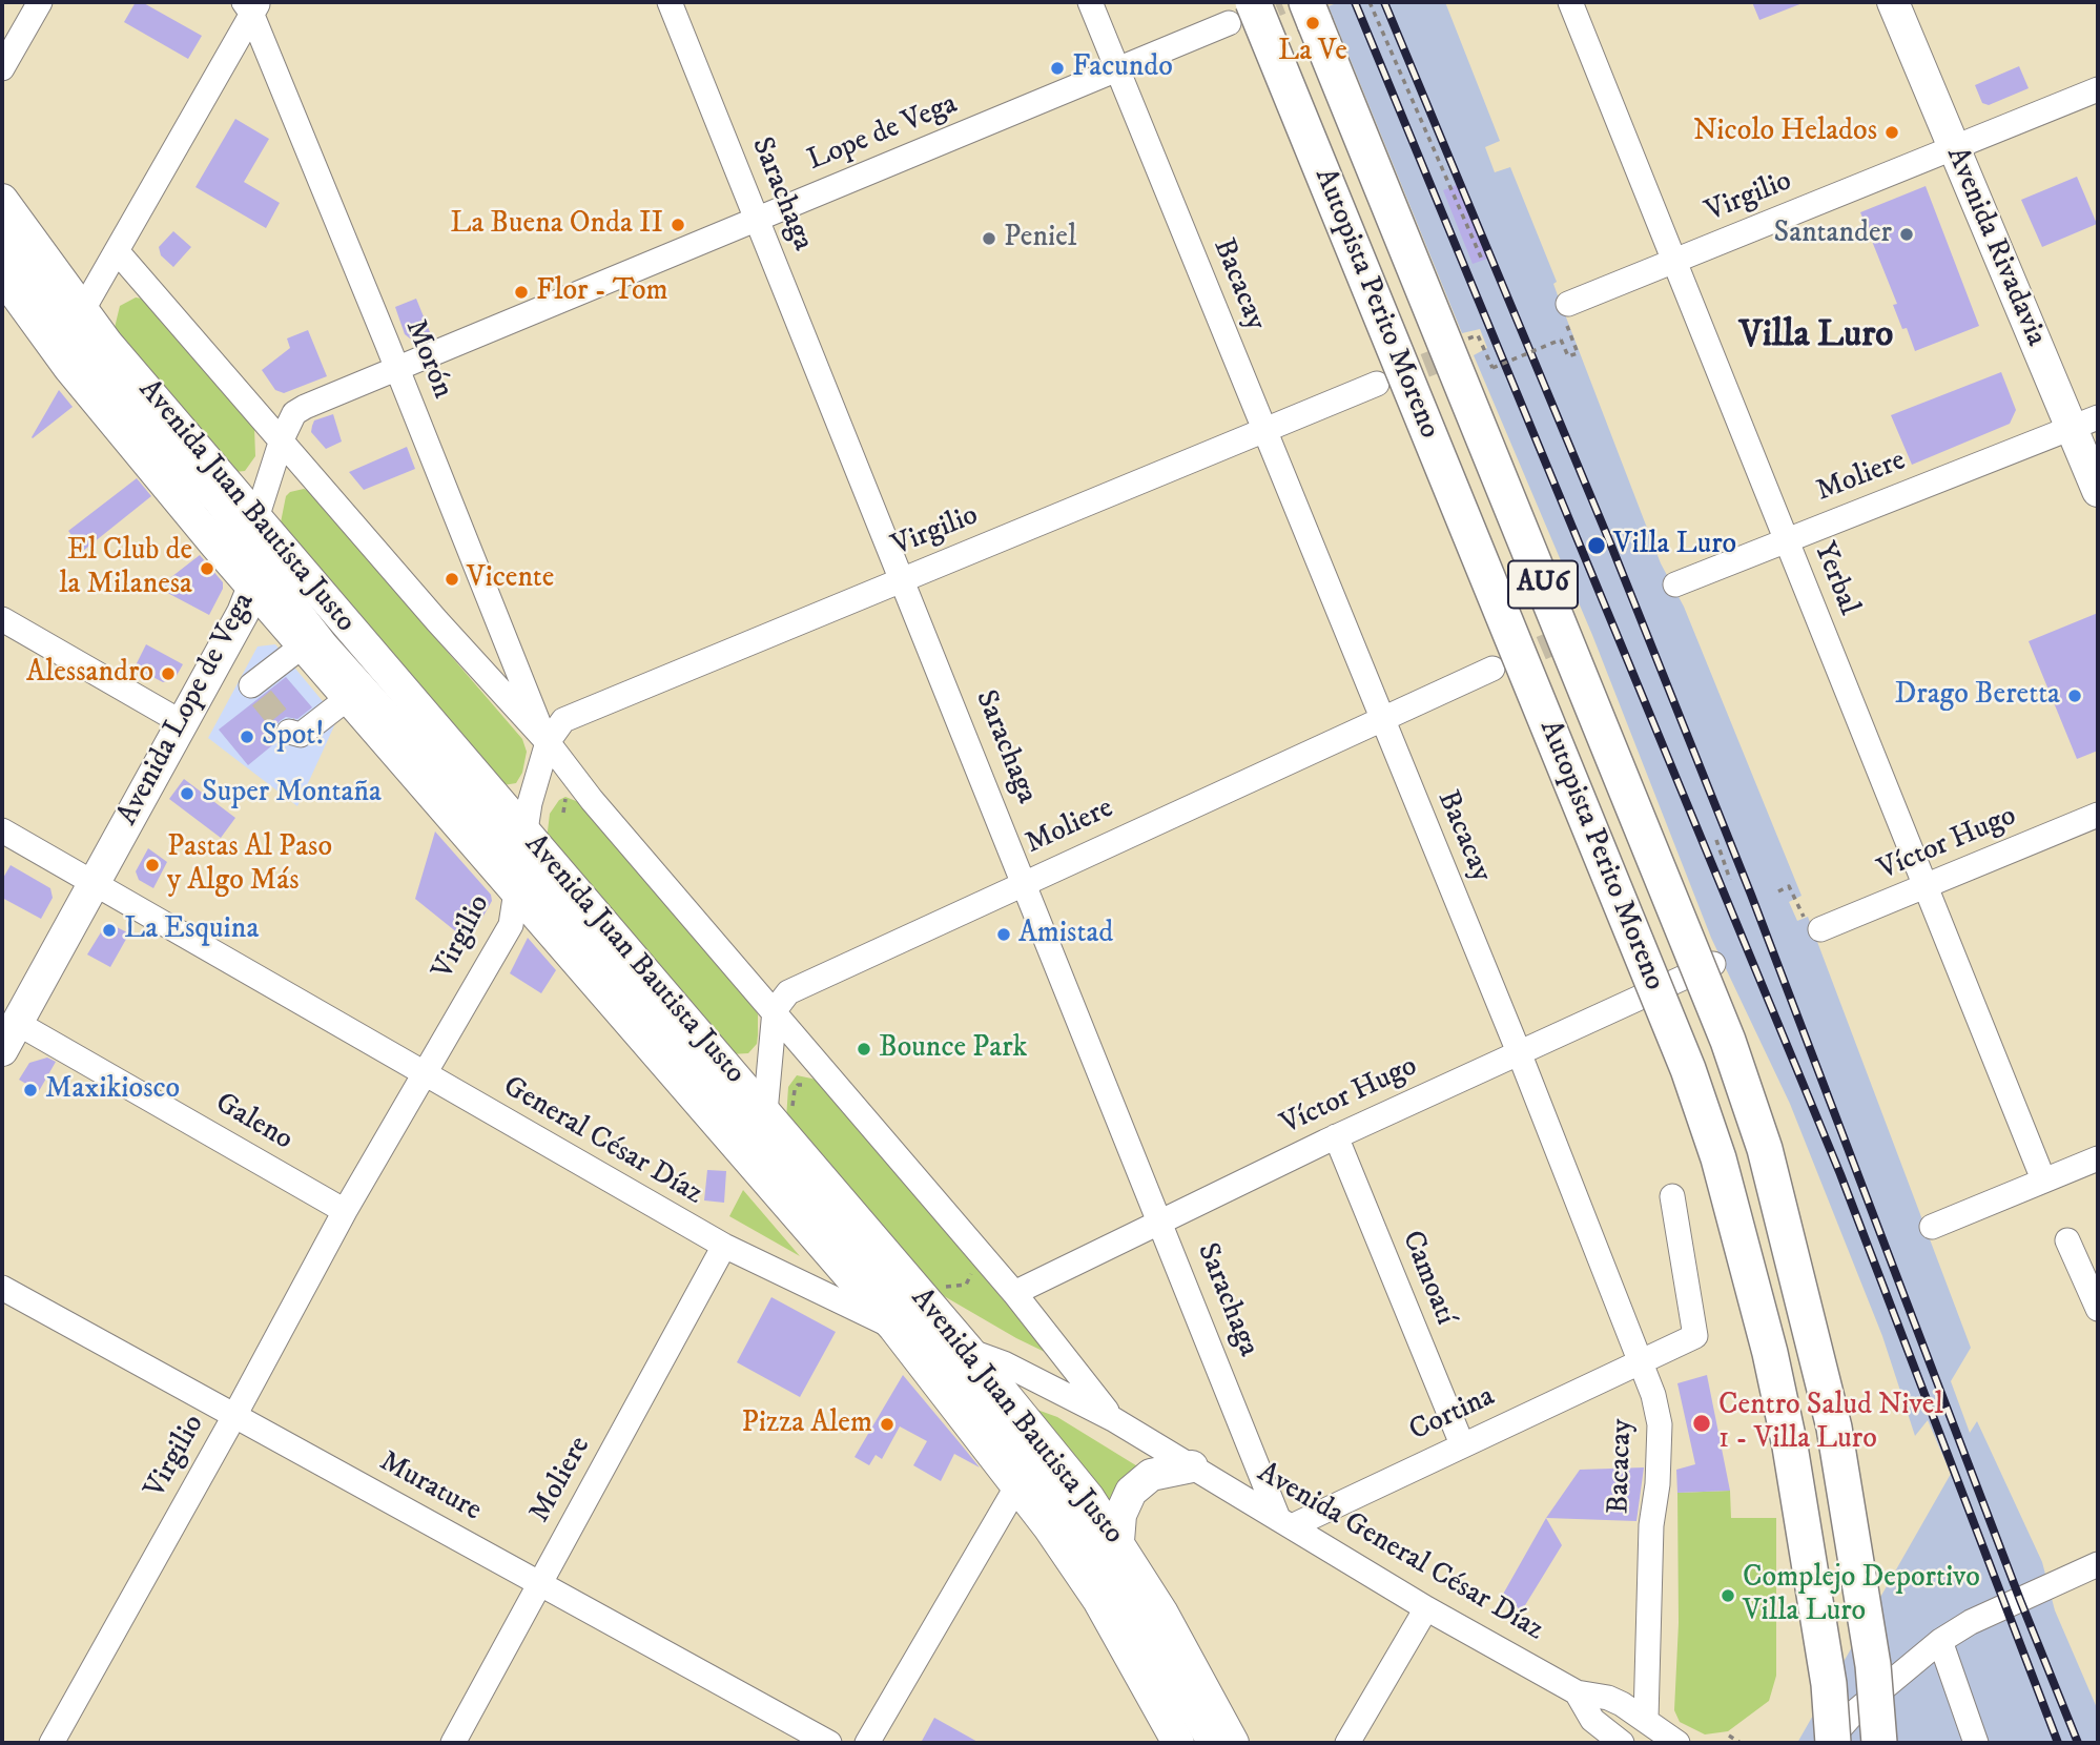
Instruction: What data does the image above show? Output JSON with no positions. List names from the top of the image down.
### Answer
{
  "streets": {
    "highway": ["Autopista Perito Moreno", "AU6"],
    "main road": ["Avenida Rivadavia", "Avenida Juan Bautista Justo", "Avenida Lope de Vega"],
    "street": [
      "Lope de Vega",
      "Sarachaga",
      "Virgilio",
      "Bacacay",
      "Morón",
      "Moliere",
      "Yerbal",
      "Víctor Hugo",
      "Galeno",
      "General César Díaz",
      "Camoatí",
      "Cortina",
      "Murature",
      "Avenida General César Díaz"
    ]
  },
  "crossings": [
    ["Lope de Vega", "Sarachaga"],
    ["Lope de Vega", "Bacacay"],
    ["Lope de Vega", "Autopista Perito Moreno"],
    ["Lope de Vega", "Morón"],
    ["Lope de Vega", "Avenida Lope de Vega"],
    ["Sarachaga", "Virgilio"],
    ["Sarachaga", "Moliere"],
    ["Sarachaga", "Víctor Hugo"],
    ["Sarachaga", "Cortina"],
    ["Sarachaga", "Avenida General César Díaz"],
    ["Virgilio", "Avenida Rivadavia"],
    ["Virgilio", "Bacacay"],
    ["Virgilio", "Morón"],
    ["Virgilio", "Avenida Juan Bautista Justo"],
    ["Virgilio", "Yerbal"],
    ["Virgilio", "Galeno"],
    ["Virgilio", "General César Díaz"],
    ["Virgilio", "Murature"],
    ["Avenida Rivadavia", "Moliere"],
    ["Bacacay", "Moliere"],
    ["Bacacay", "Víctor Hugo"],
    ["Bacacay", "Cortina"],
    ["Bacacay", "Avenida General César Díaz"],
    ["Morón", "Avenida Lope de Vega"],
    ["Moliere", "Yerbal"],
    ["Moliere", "General César Díaz"],
    ["Moliere", "Murature"],
    ["Avenida Juan Bautista Justo", "Avenida Lope de Vega"],
    ["Avenida Juan Bautista Justo", "General César Díaz"],
    ["Yerbal", "Víctor Hugo"],
    ["Avenida Lope de Vega", "Galeno"],
    ["Avenida Lope de Vega", "General César Díaz"],
    ["Víctor Hugo", "Camoatí"],
    ["General César Díaz", "Avenida General César Díaz"],
    ["Camoatí", "Cortina"],
    ["Cortina", "Avenida General César Díaz"]
  ],
  "districts": ["Villa Luro"],
  "places": [
    "La Ve",
    "Facundo",
    "Nicolo Helados",
    "La Buena Onda II",
    "Santander",
    "Peniel",
    "Flor - Tom",
    "Villa Luro",
    "El Club de la Milanesa",
    "Vicente",
    "Alessandro",
    "Drago Beretta",
    "Spot!",
    "Super Montaña",
    "Pastas Al Paso y Algo Más",
    "La Esquina",
    "Amistad",
    "Bounce Park",
    "Maxikiosco",
    "Centro Salud Nivel 1 - Villa Luro",
    "Pizza Alem",
    "Complejo Deportivo Villa Luro"
  ]
}
